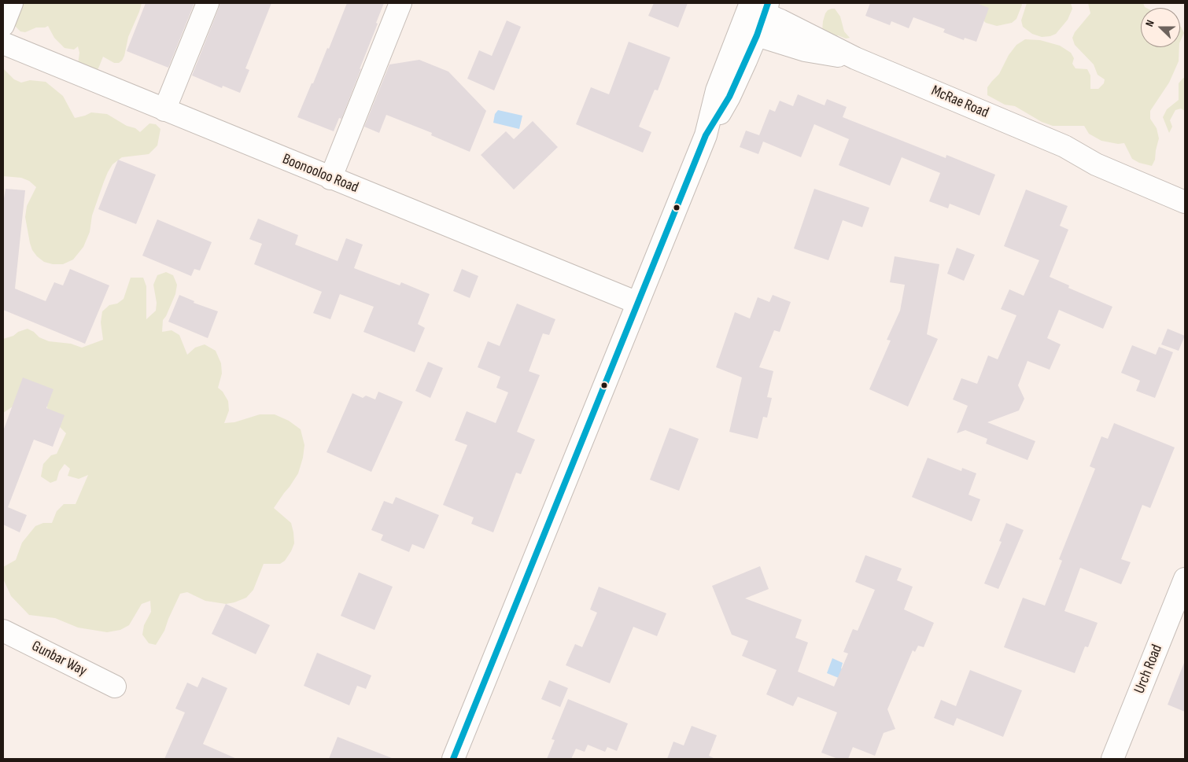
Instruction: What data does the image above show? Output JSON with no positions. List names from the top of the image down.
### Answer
{
  "streets": {
    "street": [
      "McRae Road",
      "Boonooloo Road",
      "Gunbar Way",
      "Urch Road"
    ]
  },
  "north": "left"
}
